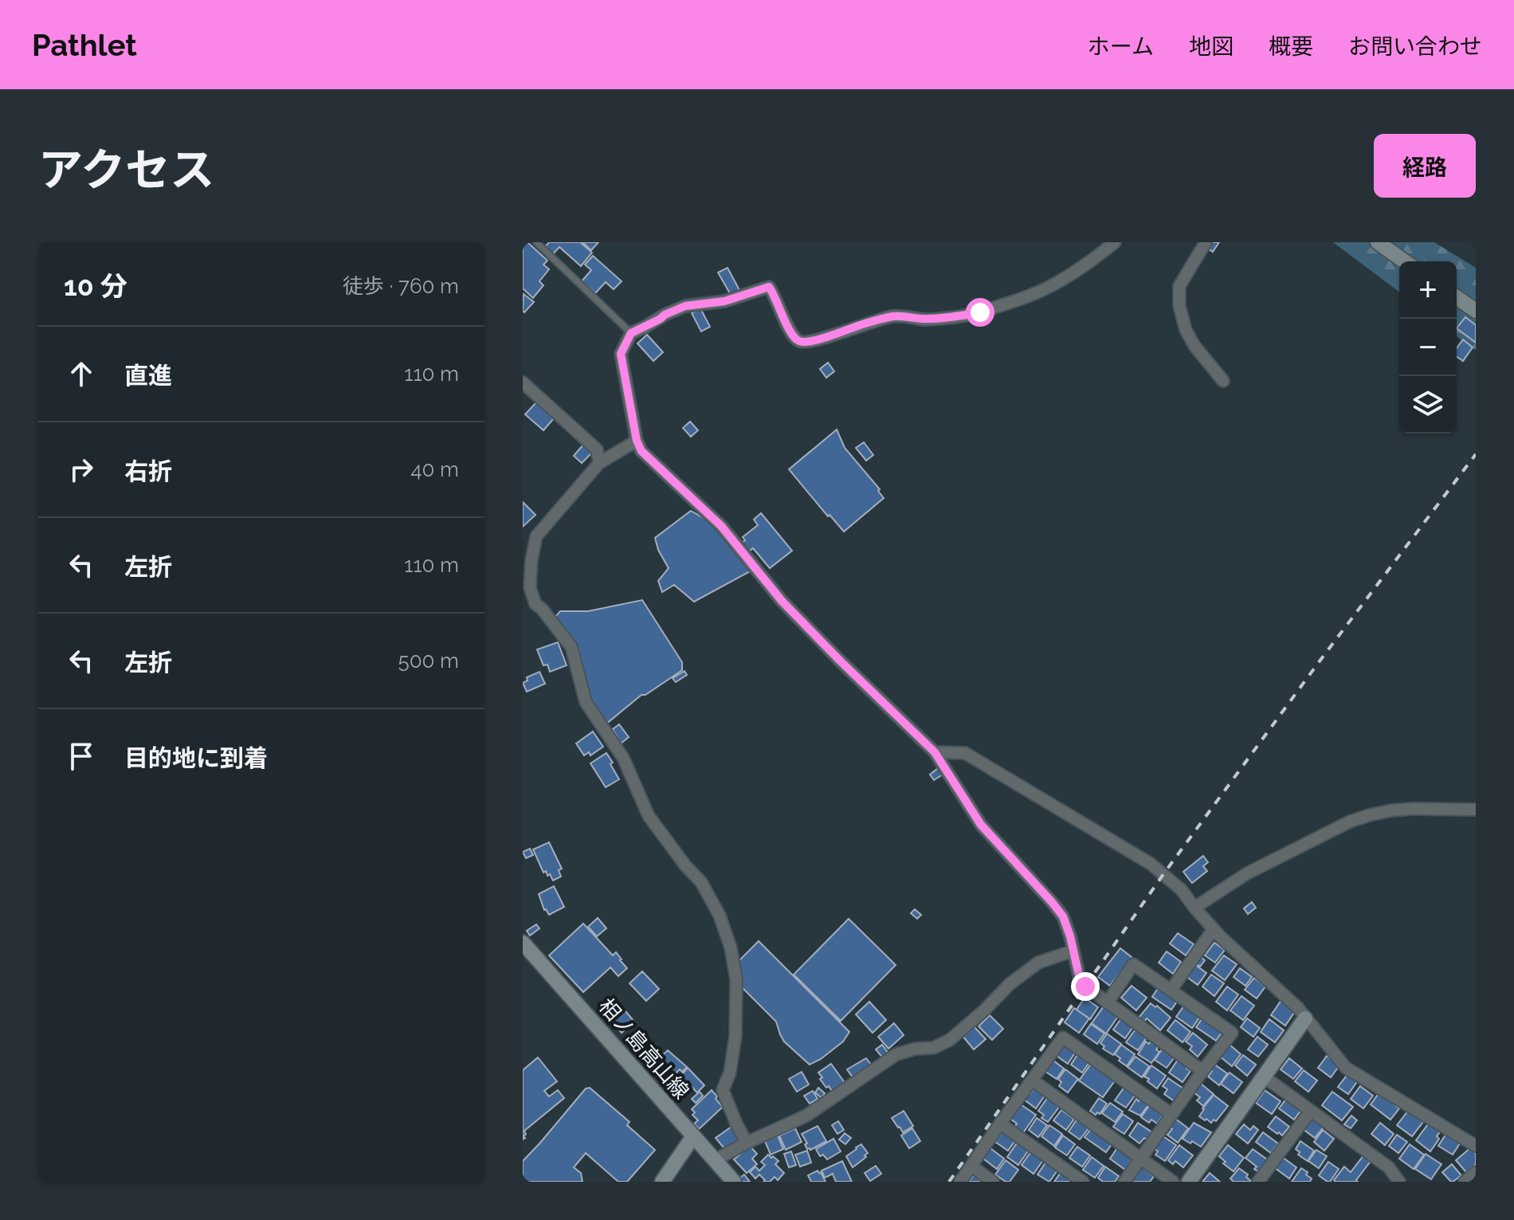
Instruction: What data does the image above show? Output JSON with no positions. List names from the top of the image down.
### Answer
{
  "streets": {
    "street": ["相ノ島高山線"]
  },
  "page": {
    "header": "Pathlet",
    "nav": [
      "ホーム",
      "地図",
      "概要",
      "お問い合わせ"
    ],
    "title": "アクセス",
    "buttons": "経路",
    "heading": ["10 分", "徒歩 · 760 m"],
    "map_buttons": ["+", "−"],
    "list": [
      ["直進", "110 m"],
      ["右折", "40 m"],
      ["左折", "110 m"],
      ["左折", "500 m"],
      "目的地に到着"
    ]
  }
}
